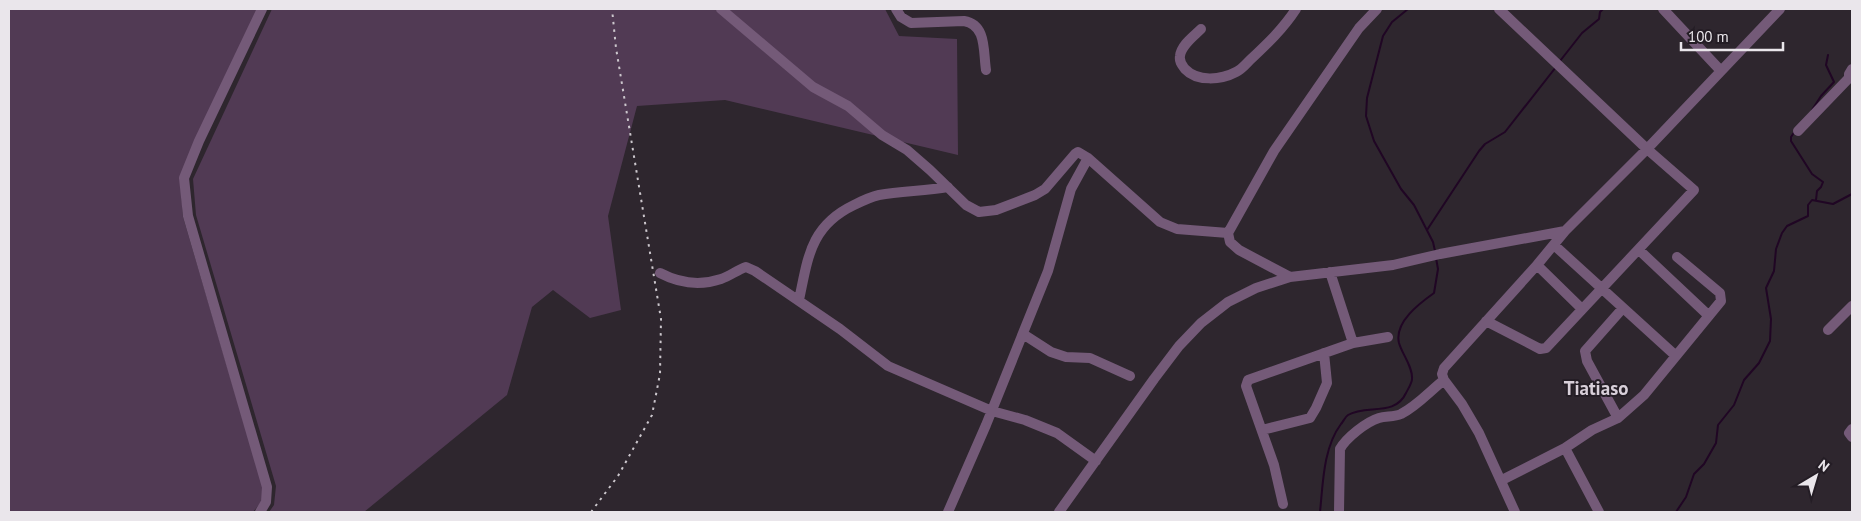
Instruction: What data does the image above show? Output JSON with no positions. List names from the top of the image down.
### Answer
{
  "districts": ["Tiatiaso"],
  "scale_bar": "100 m",
  "north": "top right"
}
